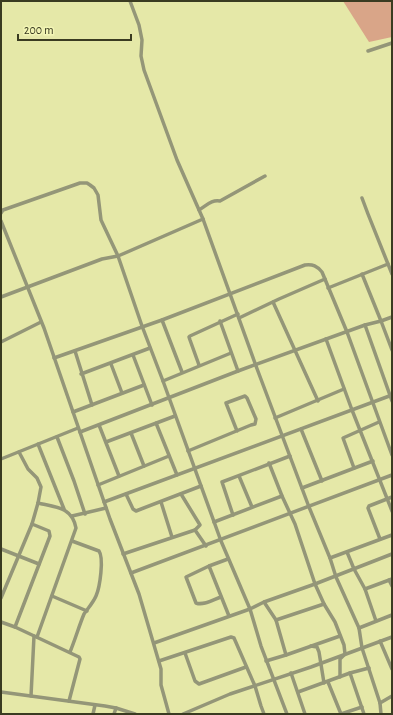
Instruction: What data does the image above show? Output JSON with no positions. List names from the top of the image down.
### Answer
{
  "scale_bar": "200 m"
}
